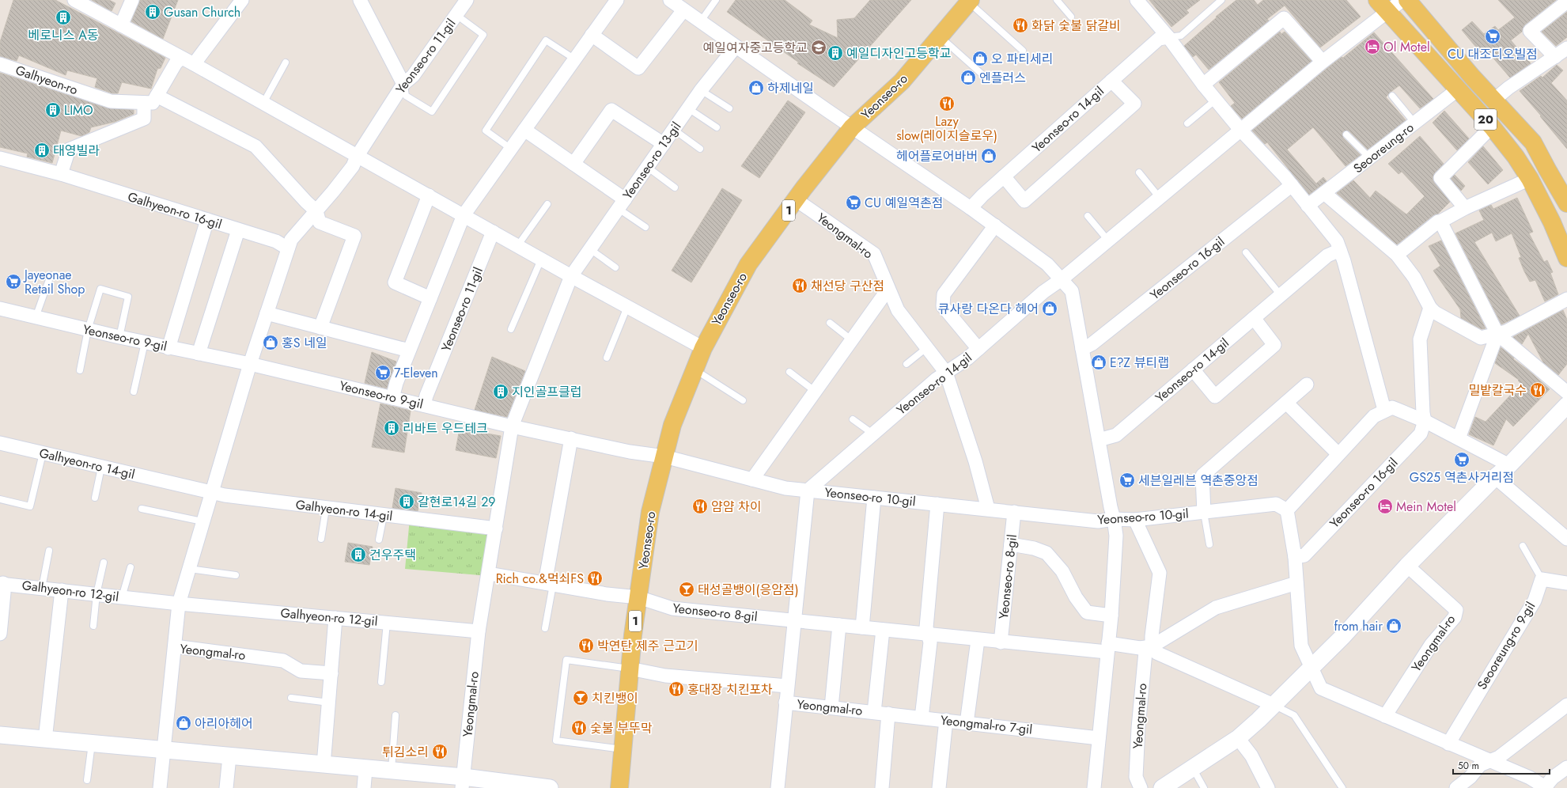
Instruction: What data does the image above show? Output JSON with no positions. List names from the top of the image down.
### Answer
{
  "streets": {
    "main road": ["Yeonseo-ro", "20", "1"],
    "street": [
      "Yeonseo-ro 11-gil",
      "Galhyeon-ro",
      "Yeonseo-ro 14-gil",
      "Seooreung-ro",
      "Yeonseo-ro 13-gil",
      "Galhyeon-ro 16-gil",
      "Yeongmal-ro",
      "Yeonseo-ro 16-gil",
      "Yeonseo-ro 9-gil",
      "Galhyeon-ro 14-gil",
      "Yeonseo-ro 10-gil",
      "Yeonseo-ro 8-gil",
      "Galhyeon-ro 12-gil",
      "Seooreung-ro 9-gil",
      "Yeongmal-ro 7-gil"
    ]
  },
  "crossings": [
    ["Yeonseo-ro 11-gil", "Galhyeon-ro 16-gil"],
    ["Yeonseo-ro 11-gil", "Yeonseo-ro 9-gil"],
    ["Yeonseo-ro", "Yeongmal-ro"],
    ["Yeonseo-ro", "Yeonseo-ro 9-gil"],
    ["Yeonseo-ro", "Yeonseo-ro 10-gil"],
    ["Yeonseo-ro", "Yeonseo-ro 8-gil"],
    ["Yeonseo-ro 14-gil", "Yeongmal-ro"],
    ["Yeonseo-ro 14-gil", "Yeonseo-ro 10-gil"],
    ["20", "Seooreung-ro"],
    ["Yeongmal-ro", "Yeonseo-ro 10-gil"],
    ["Yeongmal-ro", "Yeonseo-ro 8-gil"],
    ["Yeongmal-ro", "Galhyeon-ro 12-gil"],
    ["Yeongmal-ro", "Yeongmal-ro 7-gil"],
    ["Yeonseo-ro 9-gil", "Yeonseo-ro 10-gil"],
    ["Yeonseo-ro 10-gil", "Yeonseo-ro 8-gil"]
  ],
  "places": {
    "building": [
      "Gusan Church",
      "베로니스 A동",
      "예일디자인고등학교",
      "LIMO",
      "태영빌라",
      "지인골프클럽",
      "리바트 우드테크",
      "갈현로14길 29",
      "건우주택"
    ],
    "restaurant": [
      "화닭 숯불 닭갈비",
      "Lazy slow(레이지슬로우)",
      "채선당 구산점",
      "밀밭칼국수",
      "얌얌 차이",
      "Rich co.&먹쇠FS",
      "박연탄 제주 근고기",
      "홍대장 치킨포차",
      "숯불 부뚜막",
      "튀김소리"
    ],
    "supermarket": [
      "CU 대조디오빌점",
      "CU 예일역촌점",
      "Jayeonae Retail Shop",
      "7-Eleven",
      "GS25 역촌사거리점",
      "세븐일레븐 역촌중앙점"
    ],
    "hotel": ["Ol Motel", "Mein Motel"],
    "school or university": ["예일여자중고등학교"],
    "shop": [
      "오 파티세리",
      "엔플러스",
      "하제네일",
      "헤어플로어바버",
      "큐사랑 다온다 헤어",
      "홍S 네일",
      "E?Z 뷰티랩",
      "from hair",
      "아리아헤어"
    ],
    "bar": ["태성골뱅이(응암점)", "치킨뱅이"]
  },
  "scale_bar": "50 m"
}
